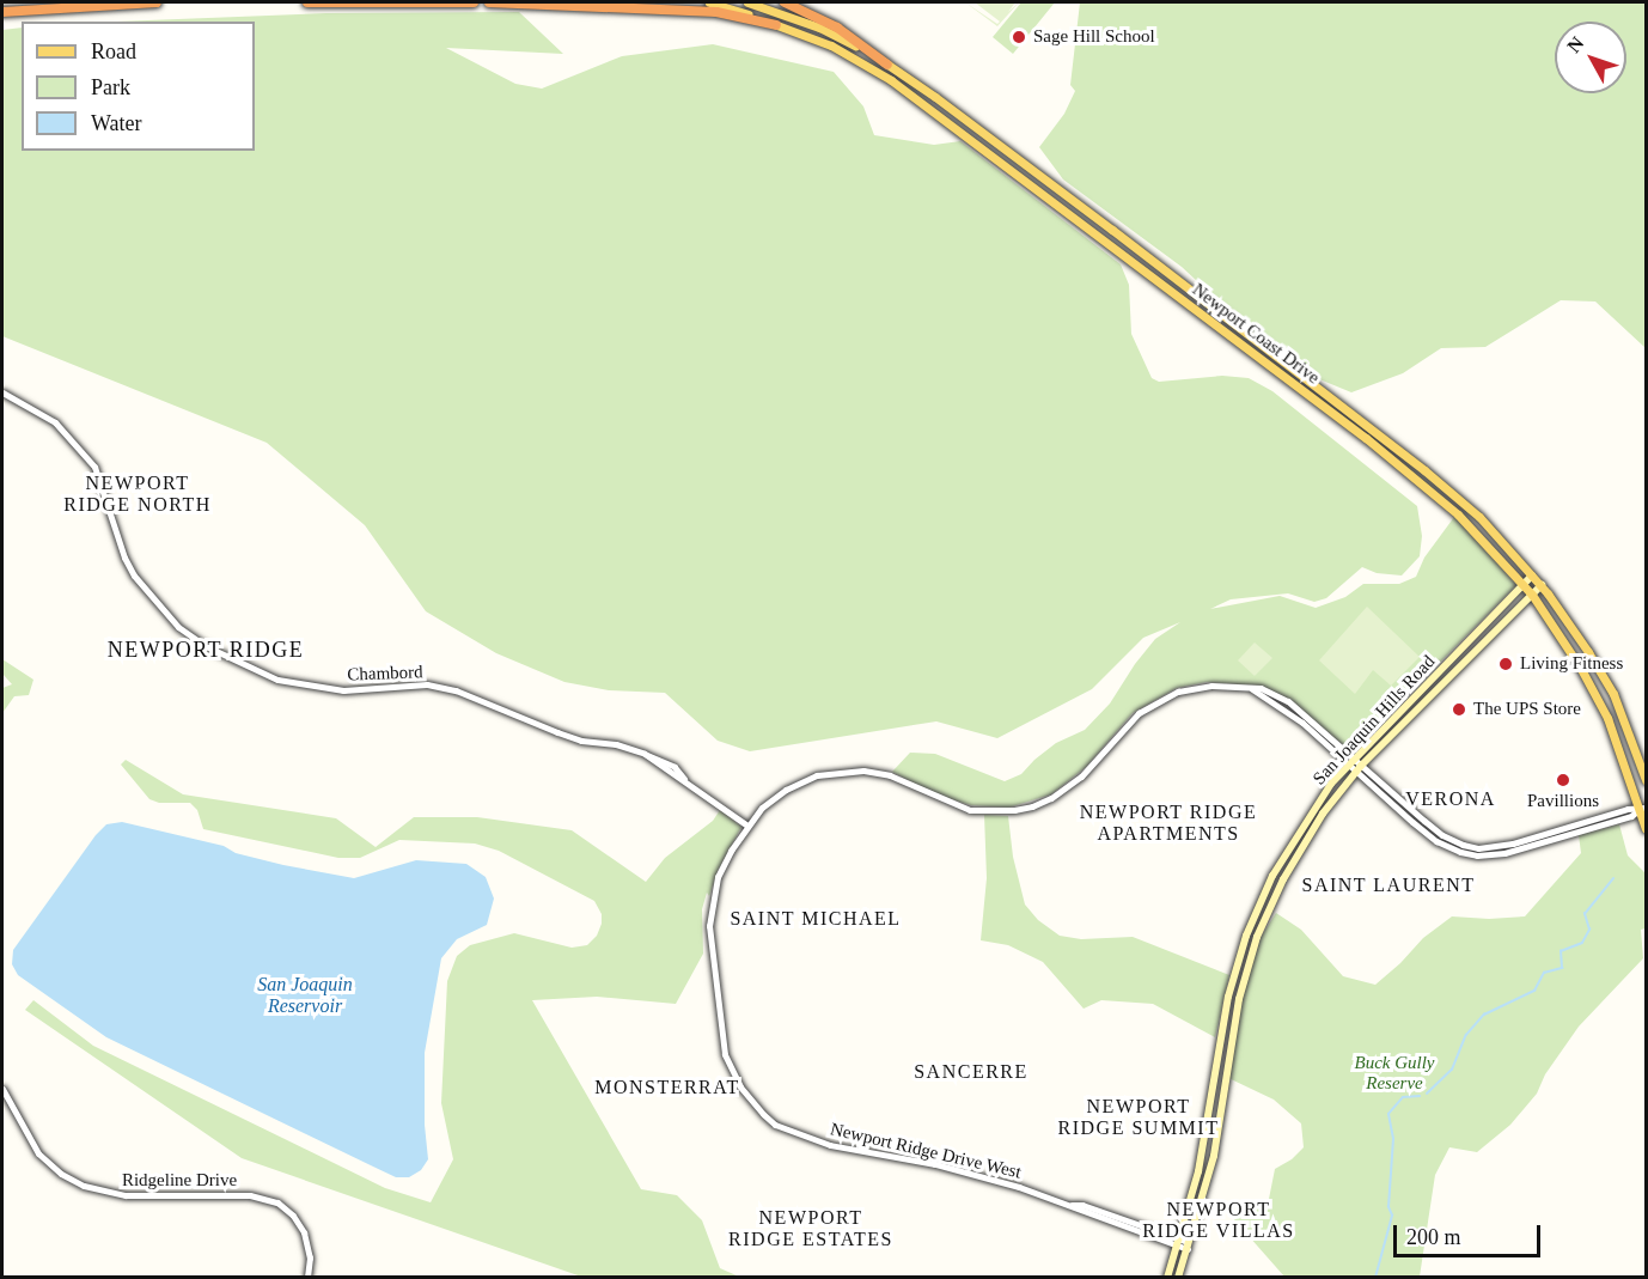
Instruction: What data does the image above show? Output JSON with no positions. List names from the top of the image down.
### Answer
{
  "streets": {
    "main road": ["Newport Coast Drive", "San Joaquin Hills Road"],
    "street": ["Chambord", "Newport Ridge Drive West", "Ridgeline Drive"]
  },
  "crossings": [
    ["Newport Coast Drive", "San Joaquin Hills Road"],
    ["Chambord", "Newport Ridge Drive West"],
    ["San Joaquin Hills Road", "Newport Ridge Drive West"]
  ],
  "districts": [
    "NEWPORT RIDGE NORTH",
    "NEWPORT RIDGE",
    "VERONA",
    "NEWPORT RIDGE APARTMENTS",
    "SAINT LAURENT",
    "SAINT MICHAEL",
    "SANCERRE",
    "MONSTERRAT",
    "NEWPORT RIDGE SUMMIT",
    "NEWPORT RIDGE VILLAS",
    "NEWPORT RIDGE ESTATES"
  ],
  "water": ["San Joaquin Reservoir"],
  "parks": ["Buck Gully Reserve"],
  "places": [
    "Sage Hill School",
    "Living Fitness",
    "The UPS Store",
    "Pavillions"
  ],
  "legend": ["Road", "Park", "Water"],
  "scale_bar": "200 m",
  "north": "top left"
}
